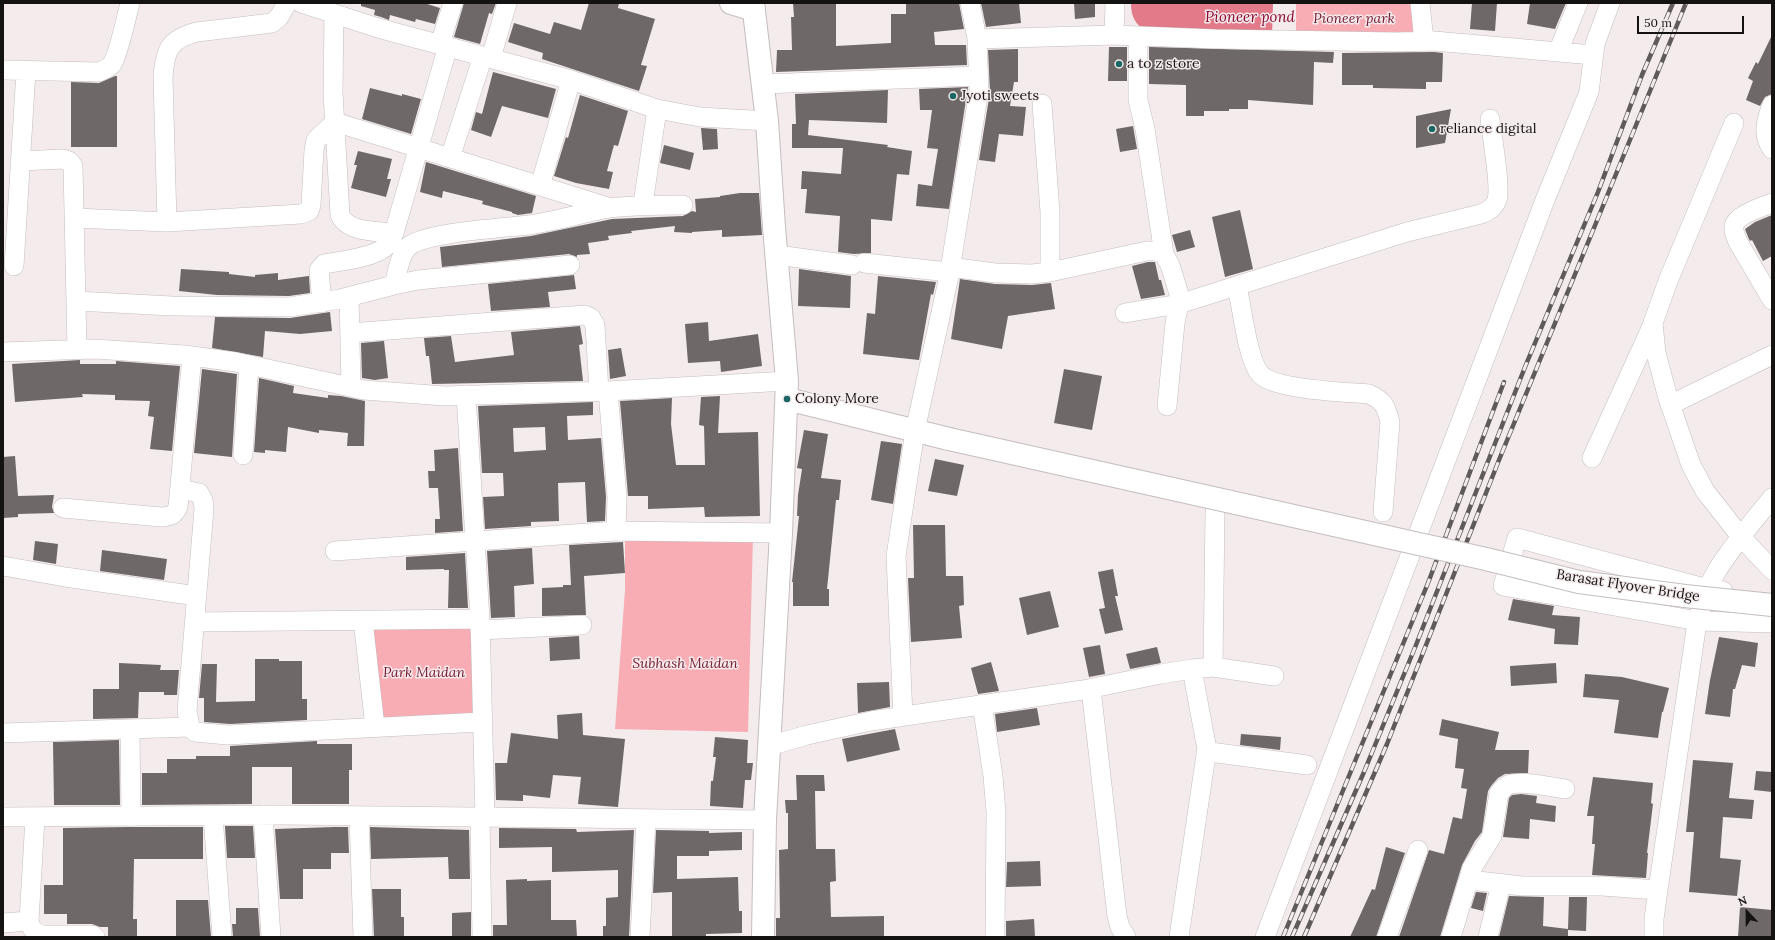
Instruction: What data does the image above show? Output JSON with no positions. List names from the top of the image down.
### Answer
{
  "streets": {
    "main road": ["Barasat Flyover Bridge"]
  },
  "water": ["Pioneer pond"],
  "parks": ["Pioneer park", "Subhash Maidan", "Park Maidan"],
  "places": [
    "a to z store",
    "Jyoti sweets",
    "reliance digital",
    "Colony More"
  ],
  "scale_bar": "50 m",
  "north": "top"
}
